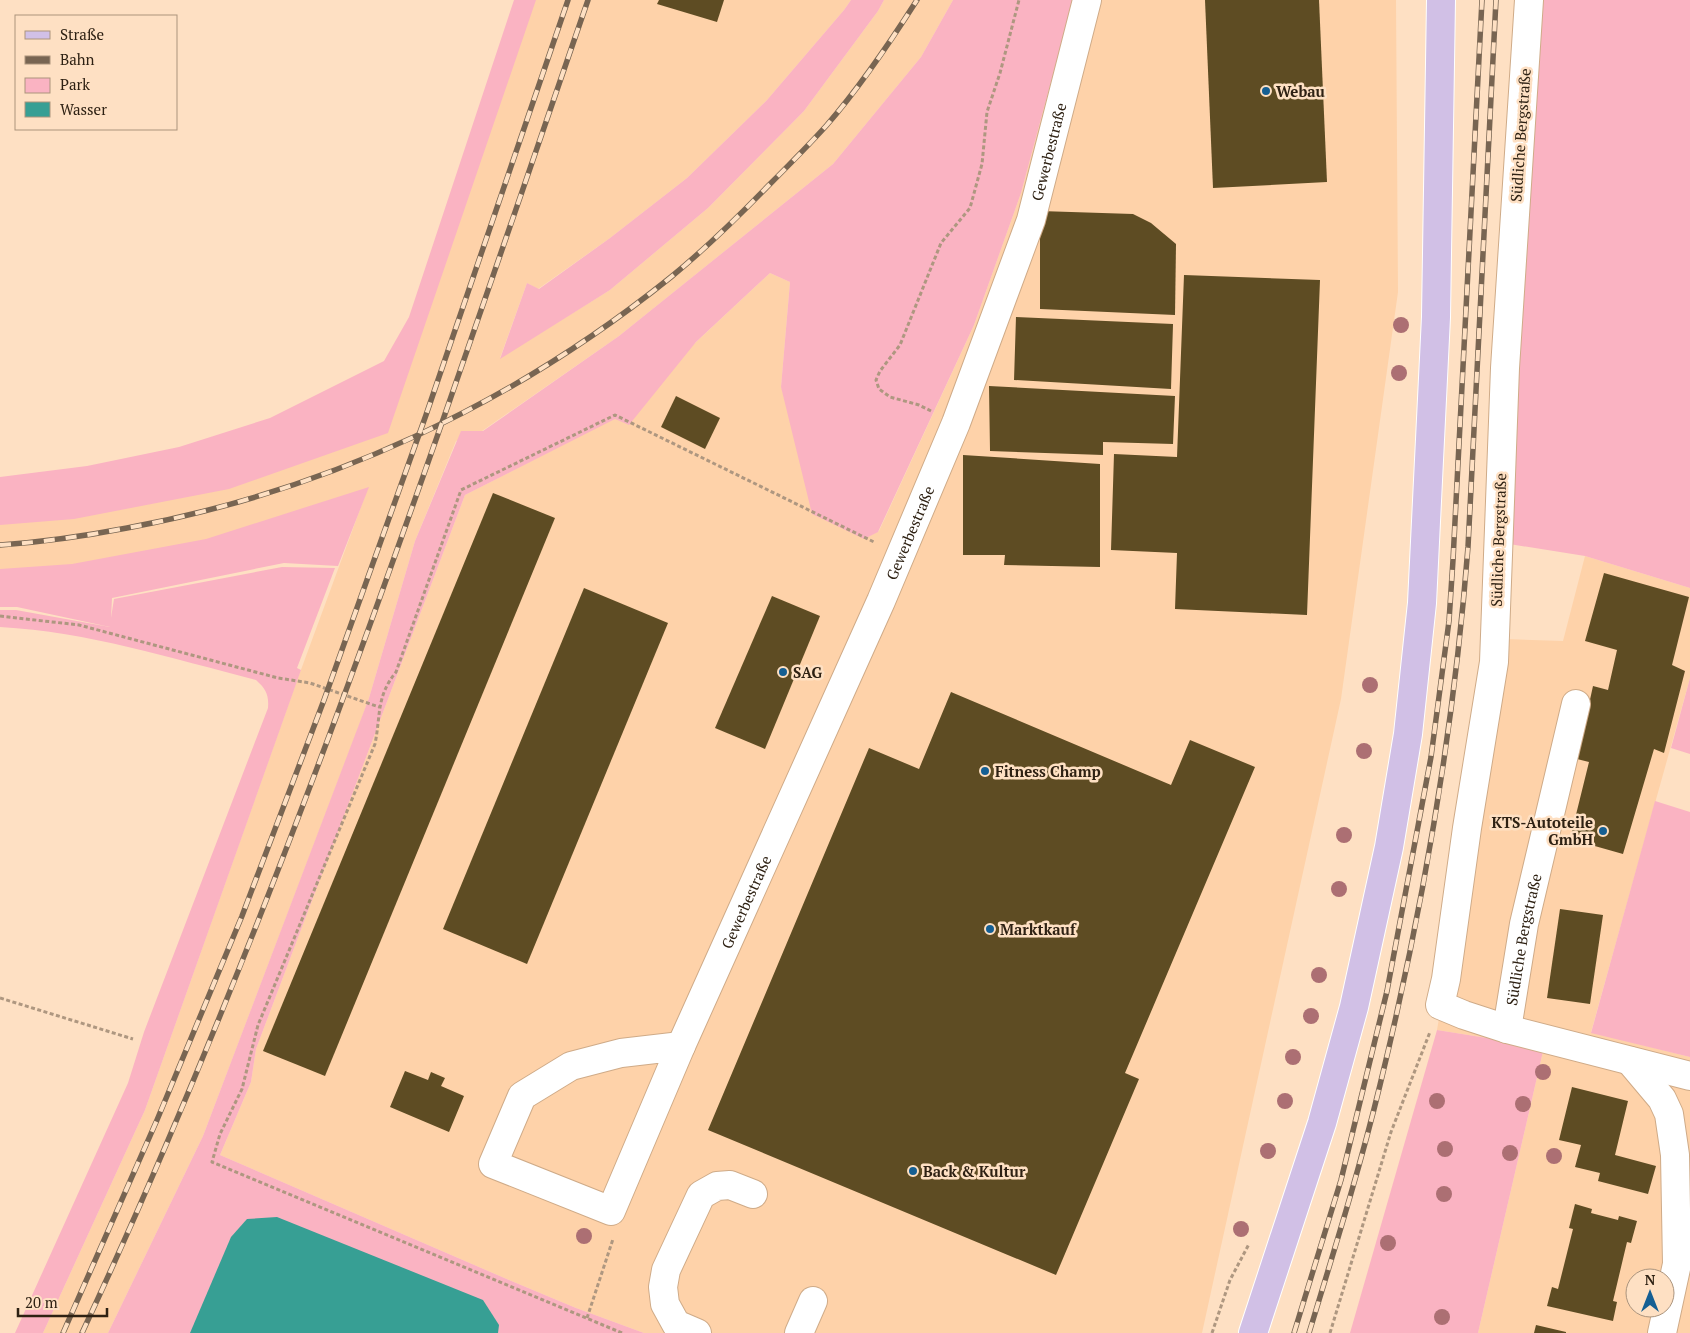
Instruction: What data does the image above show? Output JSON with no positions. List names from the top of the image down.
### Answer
{
  "streets": {
    "street": ["Südliche Bergstraße", "Gewerbestraße"]
  },
  "places": [
    "Webau",
    "SAG",
    "Fitness Champ",
    "KTS-Autoteile GmbH",
    "Marktkauf",
    "Back & Kultur"
  ],
  "legend": [
    "Straße",
    "Bahn",
    "Park",
    "Wasser"
  ],
  "scale_bar": "20 m",
  "north": "top"
}
